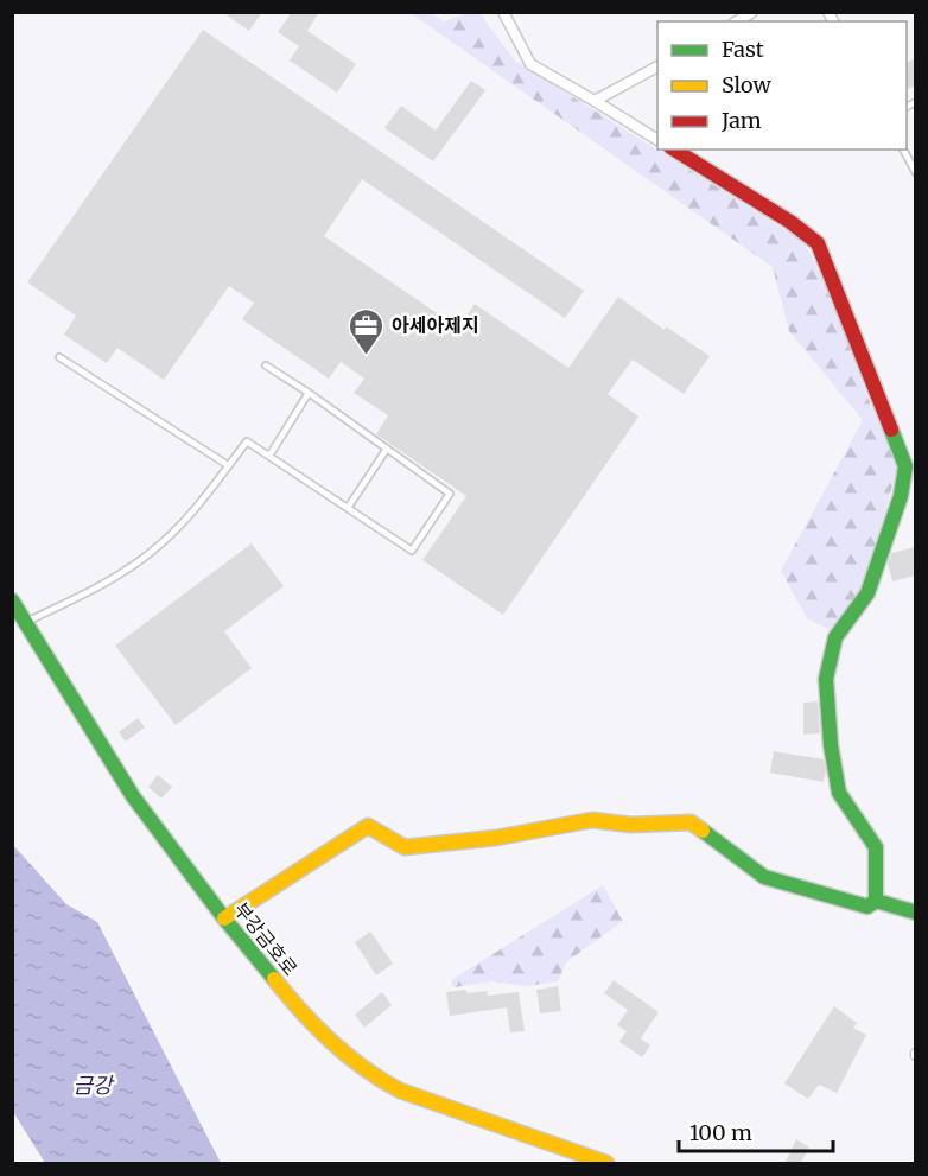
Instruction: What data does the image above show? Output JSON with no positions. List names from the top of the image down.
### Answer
{
  "streets": {
    "street": ["부강금호로"]
  },
  "water": ["금강"],
  "places": {
    "office": ["아세아제지"]
  },
  "legend": ["Fast", "Slow", "Jam"],
  "scale_bar": "100 m"
}
